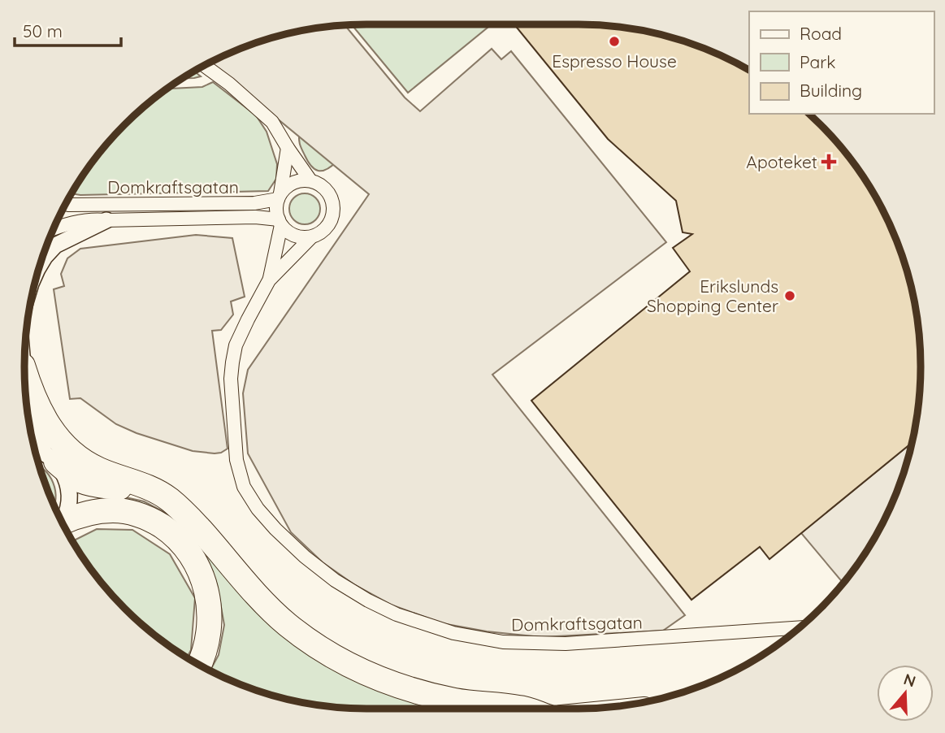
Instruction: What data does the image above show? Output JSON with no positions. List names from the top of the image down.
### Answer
{
  "streets": {
    "street": ["Domkraftsgatan"]
  },
  "places": {
    "other": ["Espresso House", "Erikslunds Shopping Center"],
    "health": ["Apoteket"]
  },
  "legend": ["Road", "Park", "Building"],
  "scale_bar": "50 m",
  "north": "top"
}
